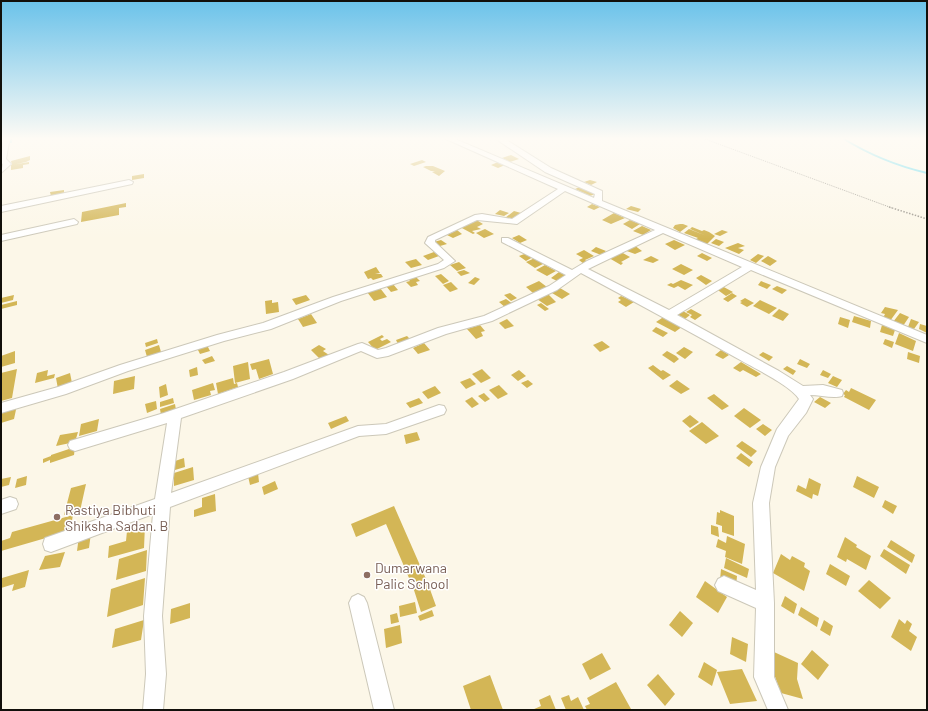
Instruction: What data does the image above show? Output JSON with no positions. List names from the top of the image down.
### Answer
{
  "places": ["Rastiya Bibhuti Shiksha Sadan. B", "Dumarwana Palic School"]
}
